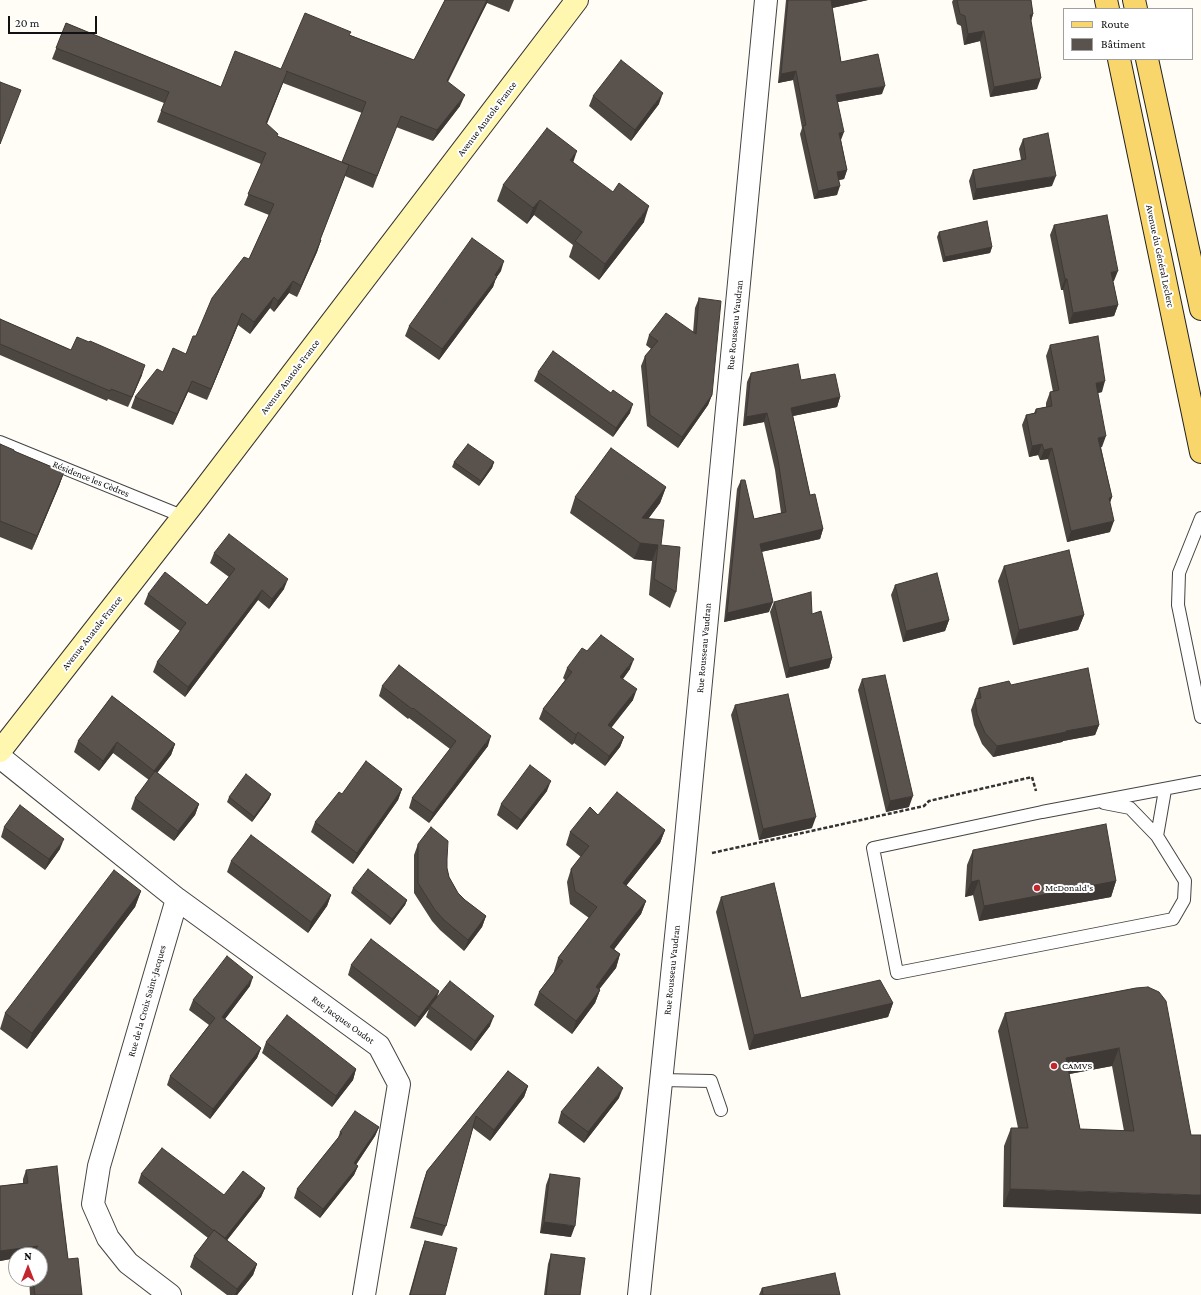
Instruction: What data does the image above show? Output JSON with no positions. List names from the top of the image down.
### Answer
{
  "streets": {
    "main road": ["Avenue Anatole France", "Avenue du Général Leclerc"],
    "street": ["Rue Rousseau Vaudran", "Rue de la Croix Saint-Jacques", "Rue Jacques Oudot"],
    "lane": ["Résidence les Cèdres"]
  },
  "crossings": [
    ["Avenue Anatole France", "Résidence les Cèdres"],
    ["Rue de la Croix Saint-Jacques", "Rue Jacques Oudot"]
  ],
  "places": ["McDonald's", "CAMVS"],
  "legend": ["Route", "Bâtiment"],
  "scale_bar": "20 m",
  "north": "top"
}
